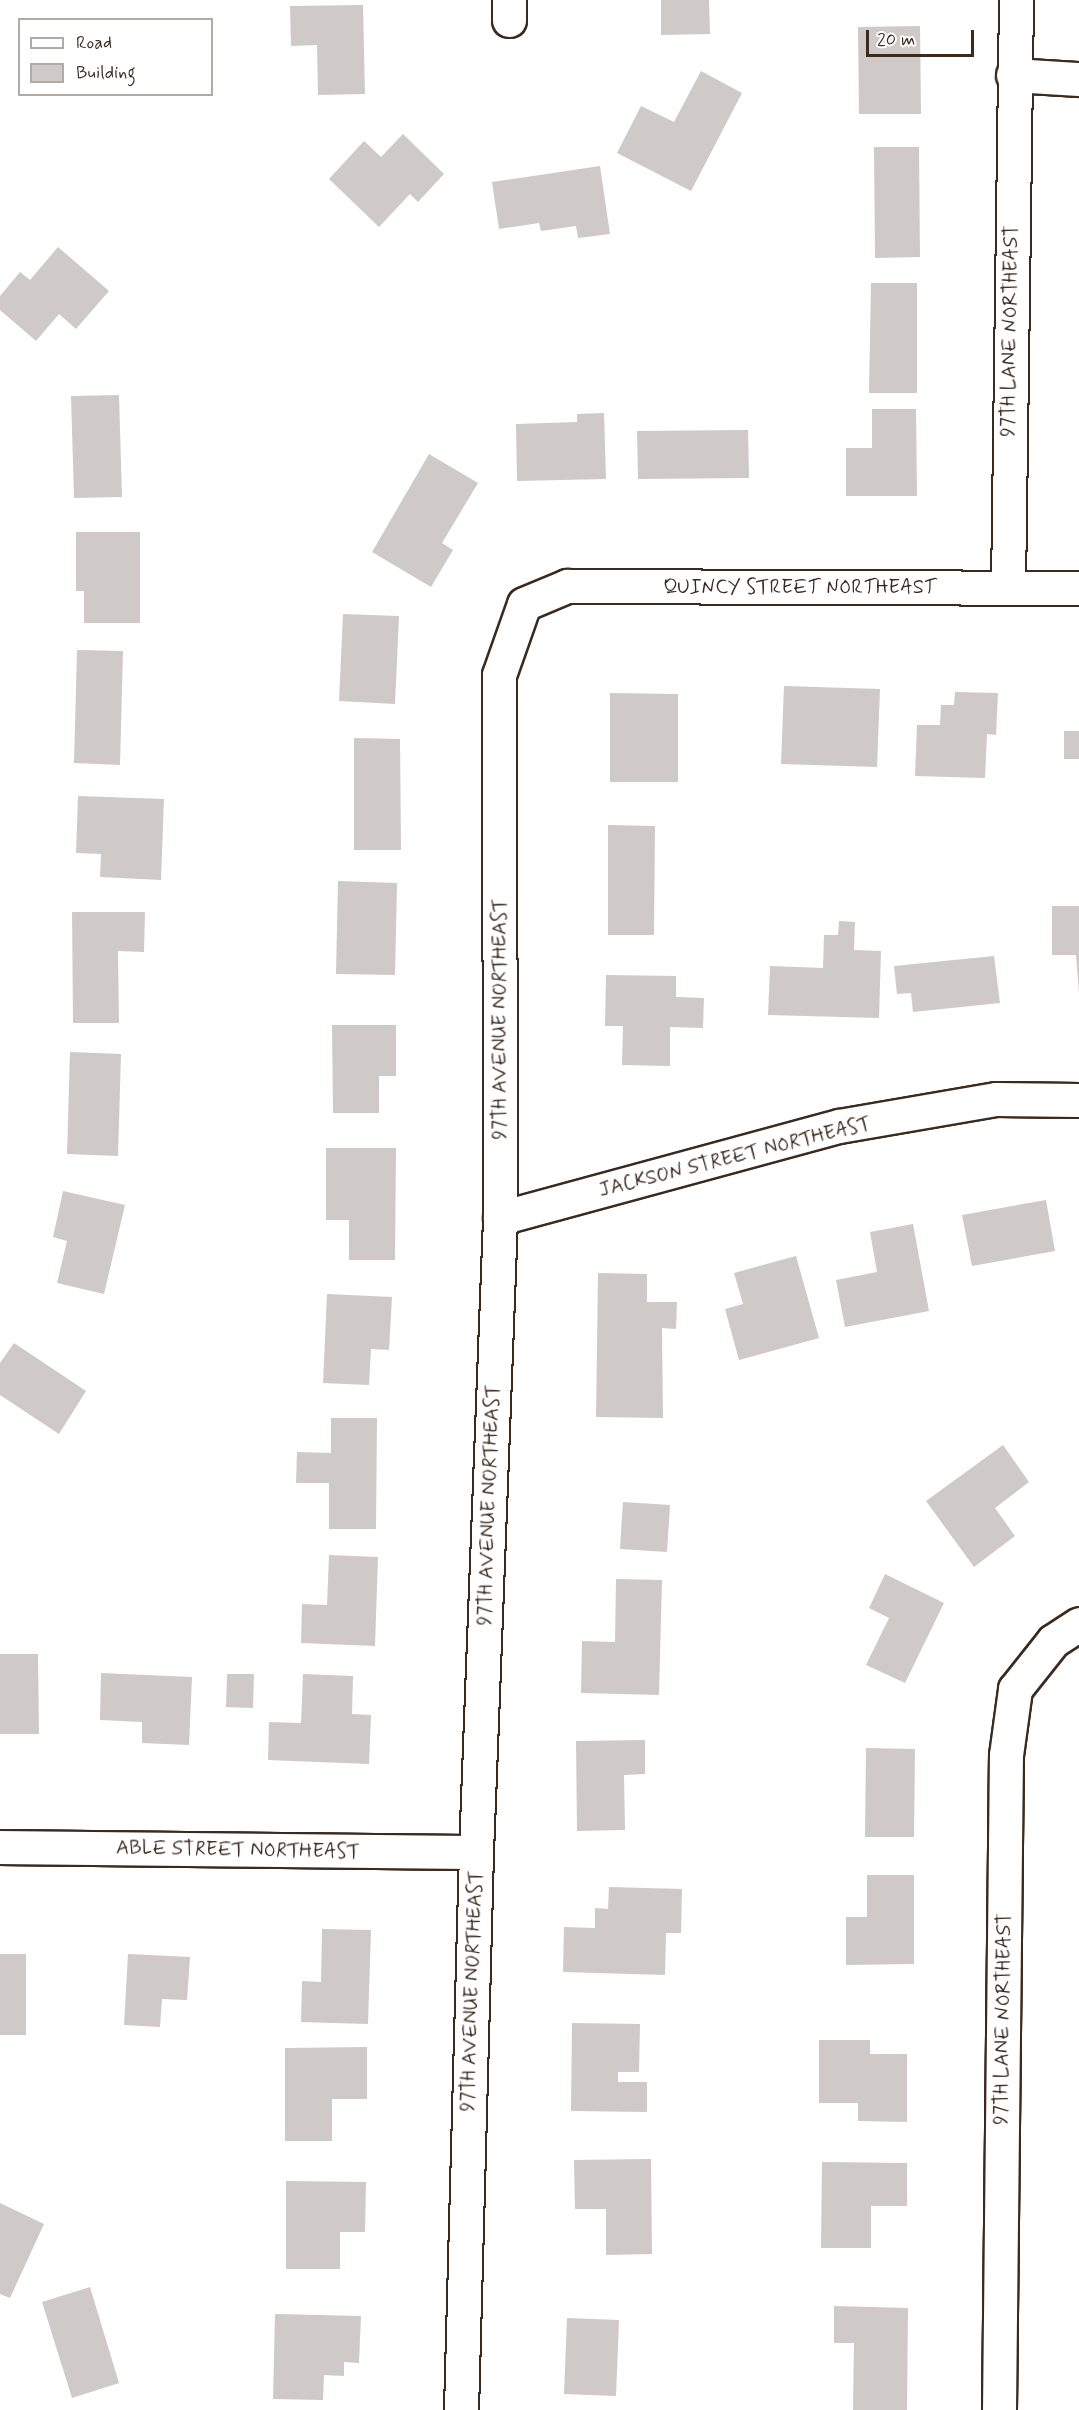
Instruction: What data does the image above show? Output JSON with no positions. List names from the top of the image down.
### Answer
{
  "streets": {
    "street": [
      "97TH LANE NORTHEAST",
      "QUINCY STREET NORTHEAST",
      "97TH AVENUE NORTHEAST",
      "JACKSON STREET NORTHEAST",
      "ABLE STREET NORTHEAST"
    ]
  },
  "crossings": [
    ["97TH LANE NORTHEAST", "QUINCY STREET NORTHEAST"],
    ["QUINCY STREET NORTHEAST", "97TH AVENUE NORTHEAST"],
    ["97TH AVENUE NORTHEAST", "JACKSON STREET NORTHEAST"],
    ["97TH AVENUE NORTHEAST", "ABLE STREET NORTHEAST"]
  ],
  "legend": ["Road", "Building"],
  "scale_bar": "20 m"
}
